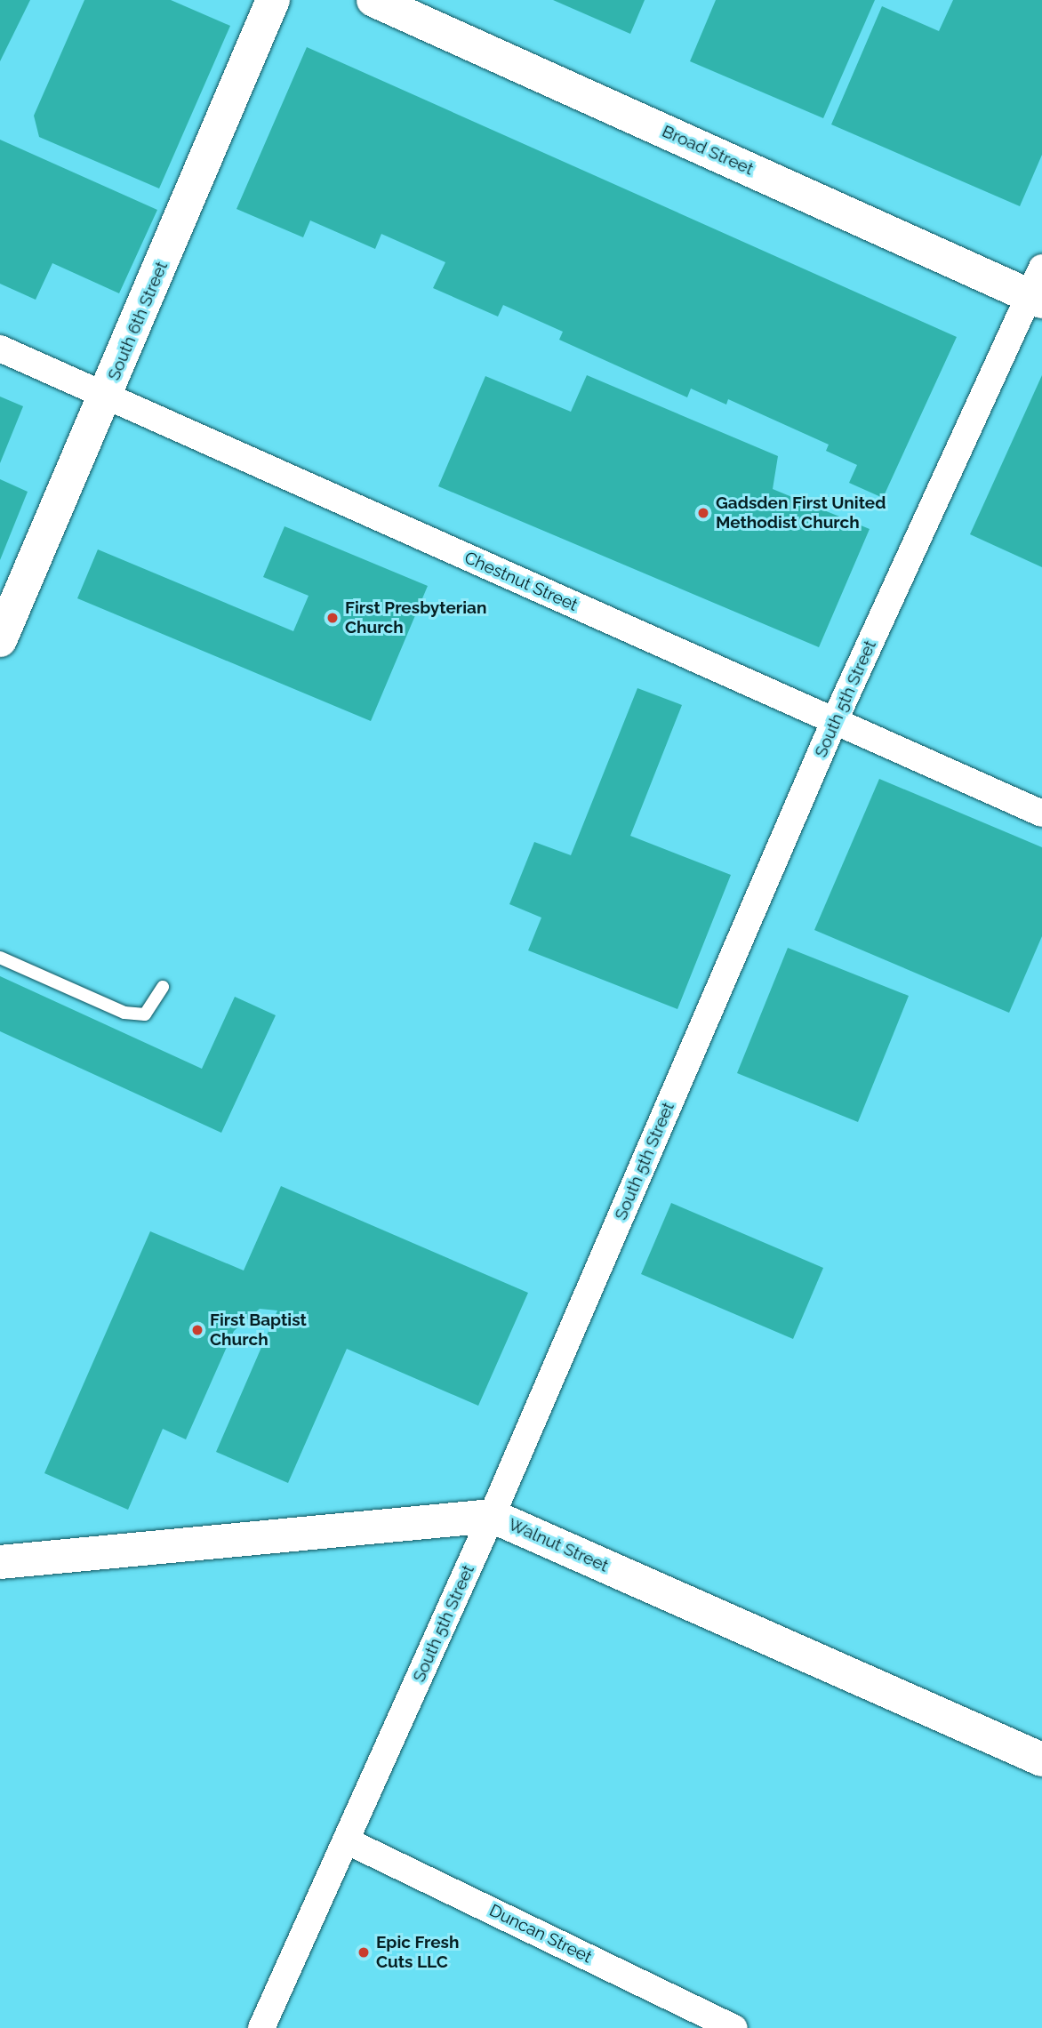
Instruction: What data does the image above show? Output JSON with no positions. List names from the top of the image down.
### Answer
{
  "streets": {
    "street": [
      "Broad Street",
      "South 6th Street",
      "Chestnut Street",
      "South 5th Street",
      "Walnut Street",
      "Duncan Street"
    ]
  },
  "crossings": [
    ["Broad Street", "South 5th Street"],
    ["South 6th Street", "Chestnut Street"],
    ["Chestnut Street", "South 5th Street"],
    ["South 5th Street", "Walnut Street"],
    ["South 5th Street", "Duncan Street"]
  ],
  "places": [
    "Gadsden First United Methodist Church",
    "First Presbyterian Church",
    "First Baptist Church",
    "Epic Fresh Cuts LLC"
  ]
}
